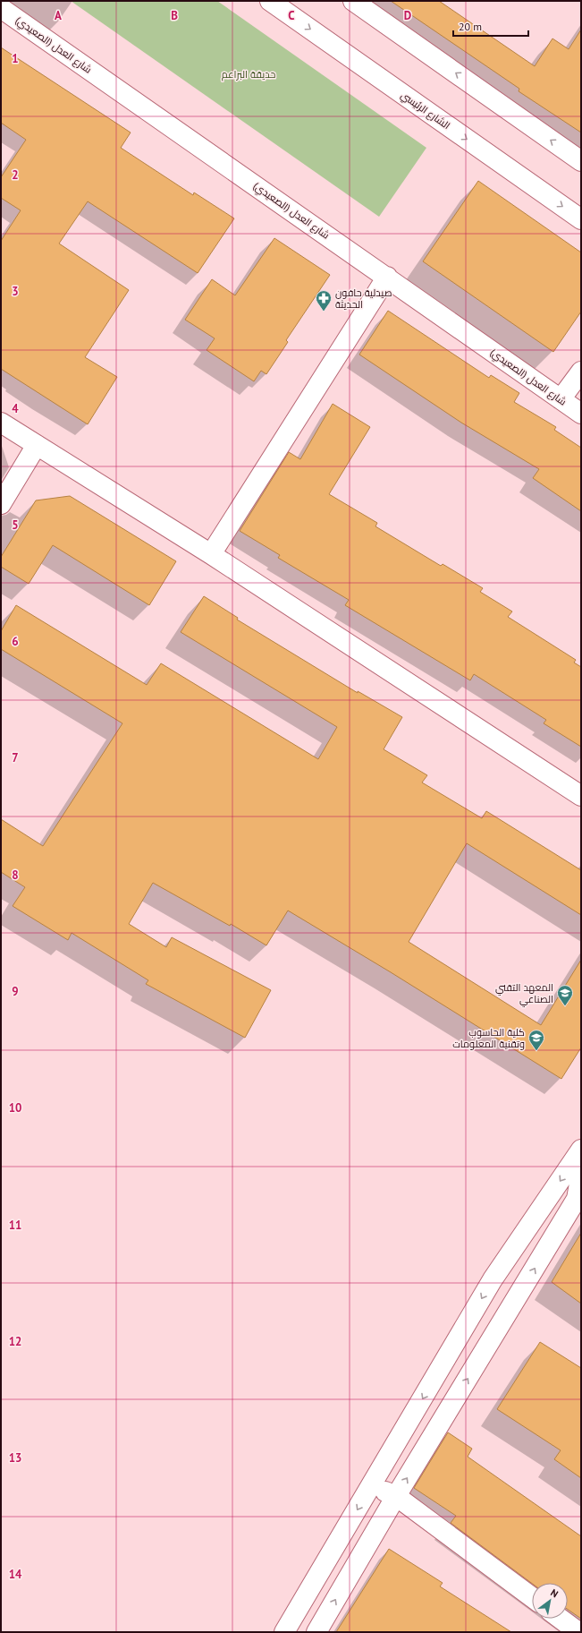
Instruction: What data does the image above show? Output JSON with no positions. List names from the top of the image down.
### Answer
{
  "streets": {
    "street": ["شارع العدل (الصعيدي)", "الشارع الرئيسي"]
  },
  "parks": ["حديقة البراعم"],
  "places": {
    "pharmacy": ["صيدلية حافون الحديثة"],
    "school or university": ["المعهد التقني الصناعي", "كلية الحاسوب وتقنية المعلومات"]
  },
  "scale_bar": "20 m",
  "north": "top right",
  "grid": {
    "columns": [
      "A",
      "B",
      "C",
      "D"
    ],
    "rows": [
      "1",
      "2",
      "3",
      "4",
      "5",
      "6",
      "7",
      "8",
      "9",
      "10",
      "11",
      "12",
      "13",
      "14"
    ]
  }
}
